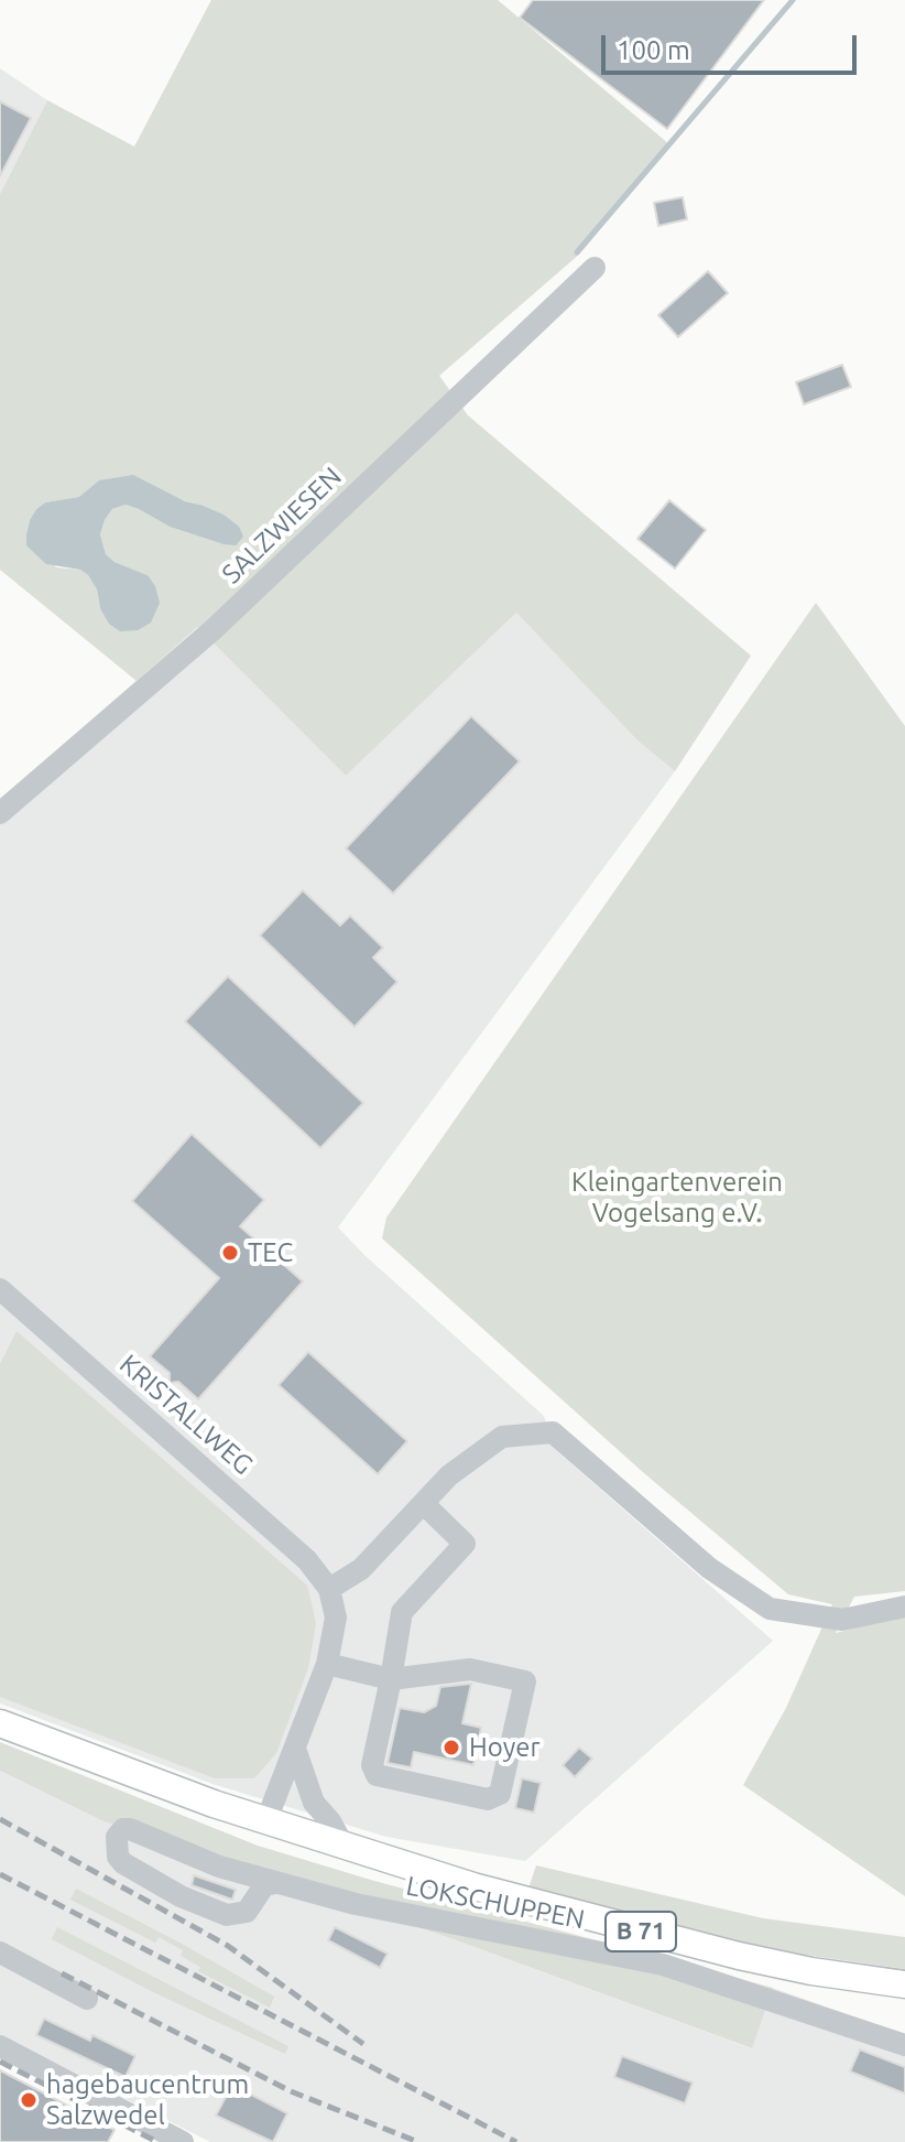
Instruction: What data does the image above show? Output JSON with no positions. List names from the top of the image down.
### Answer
{
  "streets": {
    "main road": ["B 71"],
    "street": ["SALZWIESEN", "KRISTALLWEG", "LOKSCHUPPEN"]
  },
  "parks": ["Kleingartenverein Vogelsang e.V."],
  "places": ["TEC", "Hoyer", "hagebaucentrum Salzwedel"],
  "scale_bar": "100 m"
}
